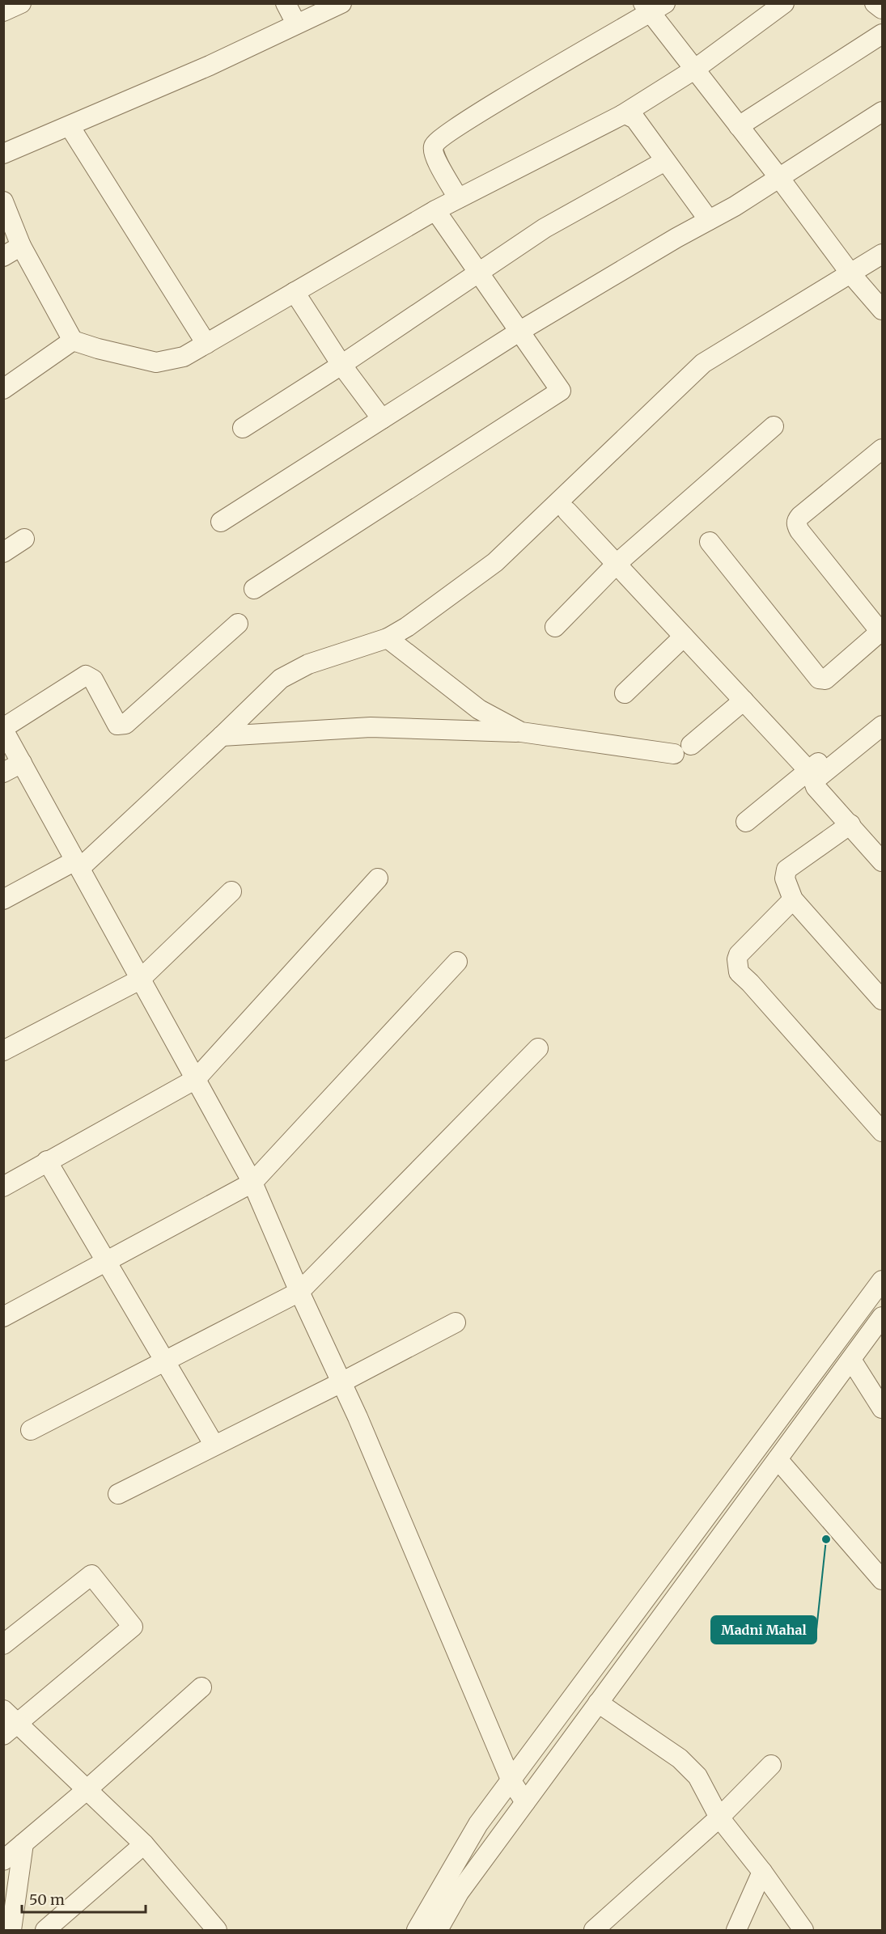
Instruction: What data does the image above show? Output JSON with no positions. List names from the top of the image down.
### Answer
{
  "places": ["Madni Mahal"],
  "scale_bar": "50 m"
}
